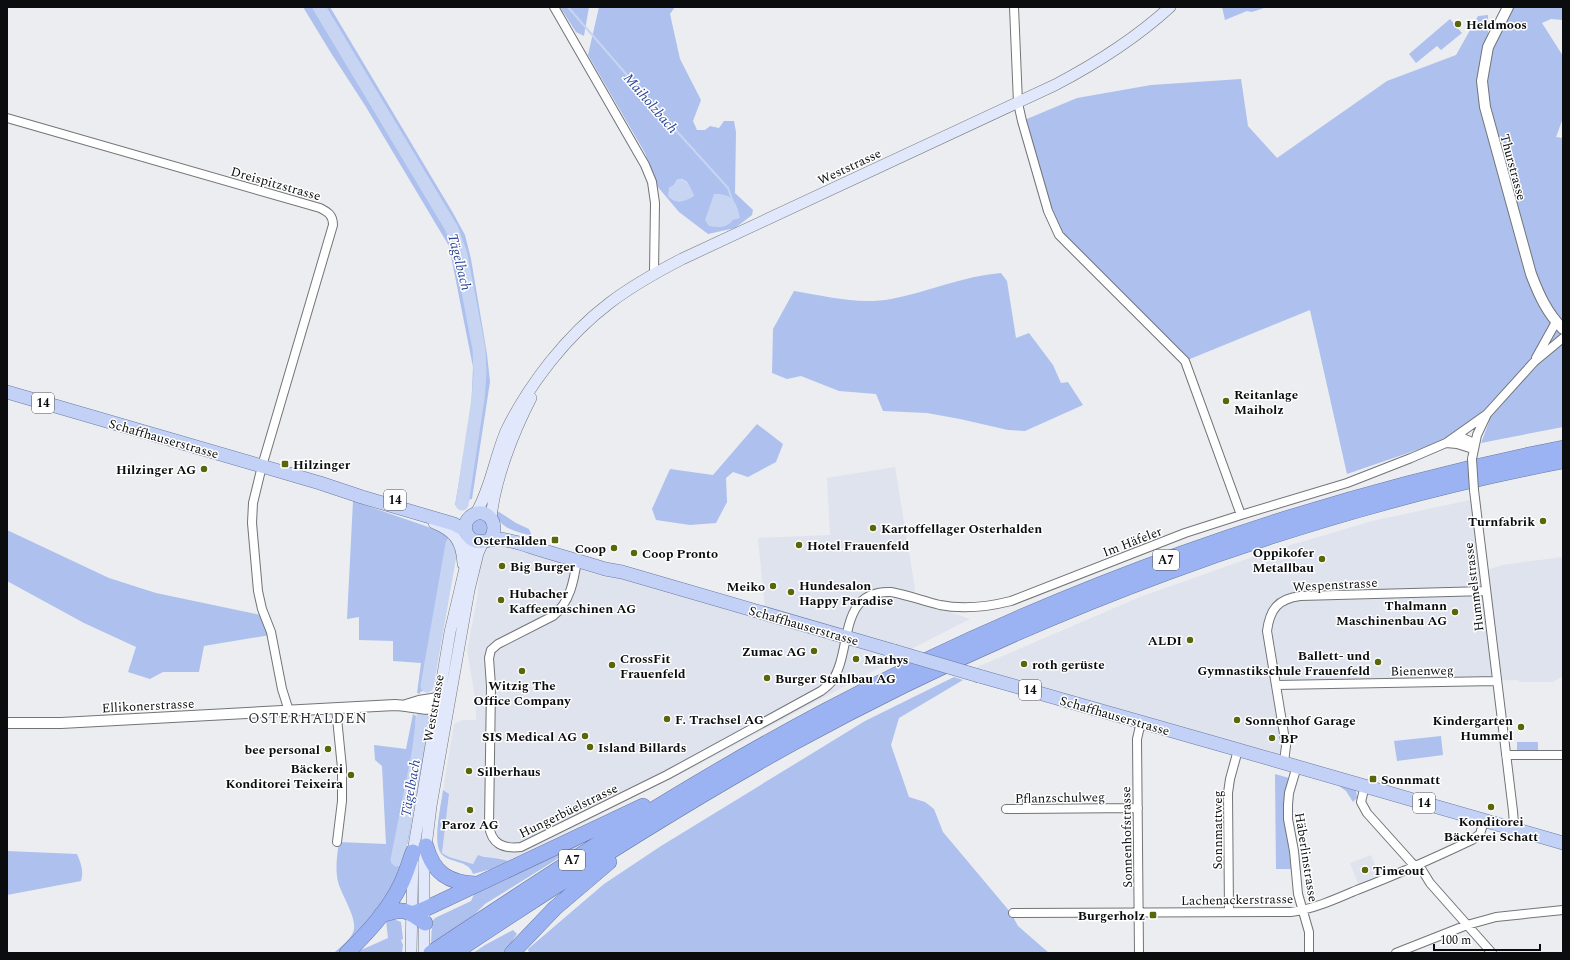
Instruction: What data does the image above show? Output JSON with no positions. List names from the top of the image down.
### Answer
{
  "streets": {
    "highway": ["A7"],
    "main road": ["Weststrasse", "14", "Schaffhauserstrasse"],
    "street": [
      "Thurstrasse",
      "Dreispitzstrasse",
      "Im Häfeler",
      "Wespenstrasse",
      "Hummelstrasse",
      "Bienenweg",
      "Ellikonerstrasse",
      "Pflanzschulweg",
      "Hungerbüelstrasse",
      "Sonnmattweg",
      "Sonnenhofstrasse",
      "Häberlinstrasse",
      "Lachenackerstrasse"
    ]
  },
  "crossings": [
    ["Weststrasse", "Schaffhauserstrasse"],
    ["Weststrasse", "A7"],
    ["Weststrasse", "Ellikonerstrasse"],
    ["Thurstrasse", "Hummelstrasse"],
    ["Dreispitzstrasse", "Schaffhauserstrasse"],
    ["Schaffhauserstrasse", "Im Häfeler"],
    ["Schaffhauserstrasse", "Wespenstrasse"],
    ["Schaffhauserstrasse", "Hummelstrasse"],
    ["Schaffhauserstrasse", "Hungerbüelstrasse"],
    ["Schaffhauserstrasse", "Sonnmattweg"],
    ["Schaffhauserstrasse", "Sonnenhofstrasse"],
    ["Schaffhauserstrasse", "Häberlinstrasse"],
    ["Schaffhauserstrasse", "Lachenackerstrasse"],
    ["Im Häfeler", "Hummelstrasse"],
    ["Im Häfeler", "Hungerbüelstrasse"],
    ["Wespenstrasse", "Hummelstrasse"],
    ["Wespenstrasse", "Bienenweg"],
    ["Hummelstrasse", "Bienenweg"],
    ["Pflanzschulweg", "Sonnenhofstrasse"],
    ["Sonnmattweg", "Lachenackerstrasse"],
    ["Sonnenhofstrasse", "Lachenackerstrasse"],
    ["Häberlinstrasse", "Lachenackerstrasse"]
  ],
  "districts": ["OSTERHALDEN"],
  "water": ["Maiholzbach", "Tägelbach"],
  "places": {
    "other": [
      "Heldmoos",
      "Reitanlage Maiholz",
      "Hilzinger AG",
      "Turnfabrik",
      "Kartoffellager Osterhalden",
      "Hotel Frauenfeld",
      "Coop",
      "Coop Pronto",
      "Oppikofer Metallbau",
      "Big Burger",
      "Meiko",
      "Hundesalon Happy Paradise",
      "Hubacher Kaffeemaschinen AG",
      "Thalmann Maschinenbau AG",
      "ALDI",
      "Zumac AG",
      "Mathys",
      "Ballett- und Gymnastikschule Frauenfeld",
      "roth gerüste",
      "CrossFit Frauenfeld",
      "Witzig The Office Company",
      "Burger Stahlbau AG",
      "F. Trachsel AG",
      "Sonnenhof Garage",
      "Kindergarten Hummel",
      "SIS Medical AG",
      "BP",
      "Island Billards",
      "bee personal",
      "Silberhaus",
      "Bäckerei Konditorei Teixeira",
      "Konditorei Bäckerei Schatt",
      "Paroz AG",
      "Timeout"
    ],
    "transit": [
      "Hilzinger",
      "Osterhalden",
      "Sonnmatt",
      "Burgerholz"
    ]
  },
  "scale_bar": "100 m"
}
